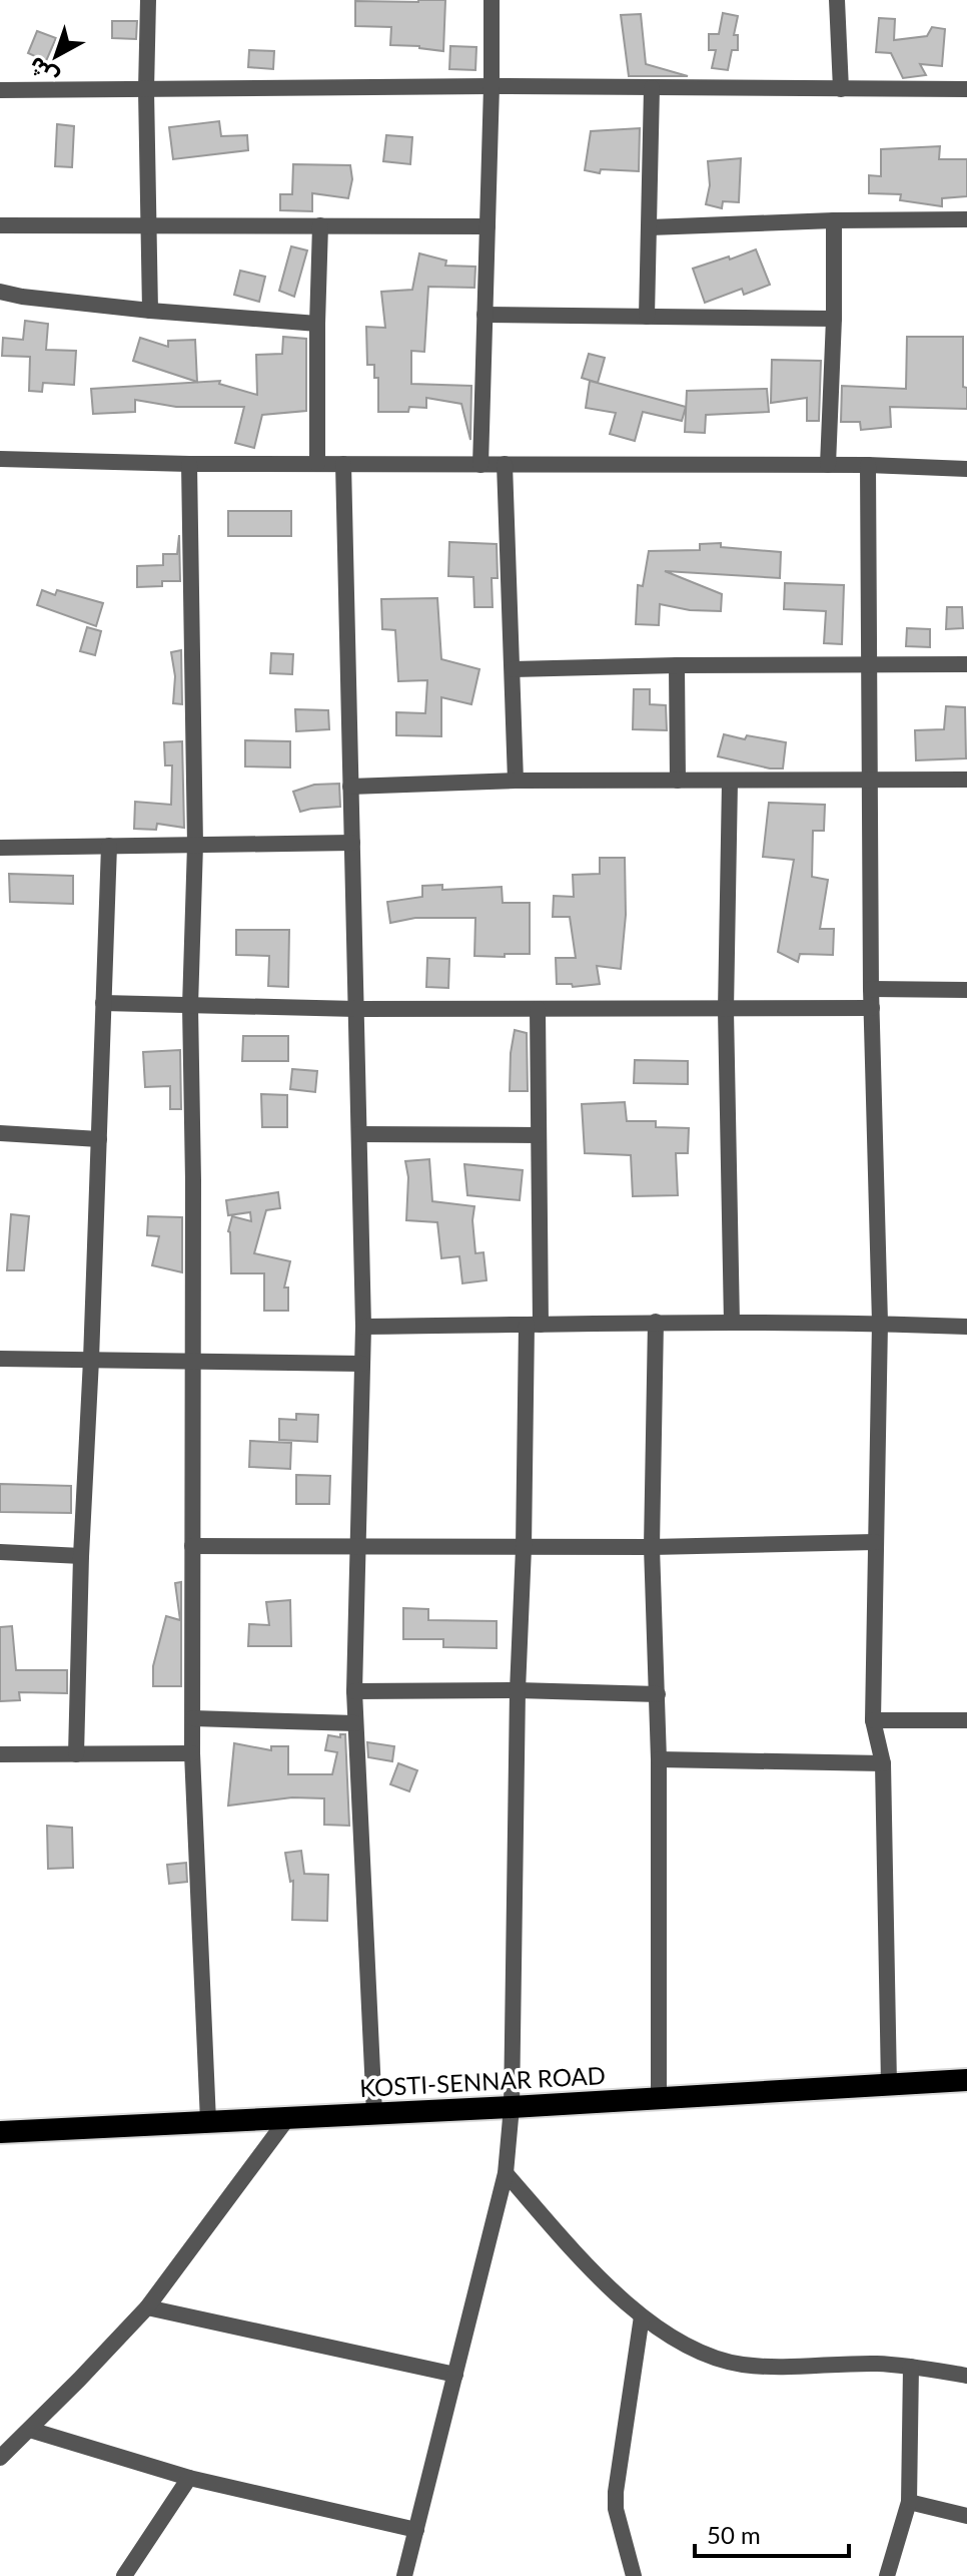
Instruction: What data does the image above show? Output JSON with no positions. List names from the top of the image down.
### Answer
{
  "streets": {
    "highway": ["KOSTI-SENNAR ROAD"]
  },
  "scale_bar": "50 m",
  "north": "bottom left"
}
